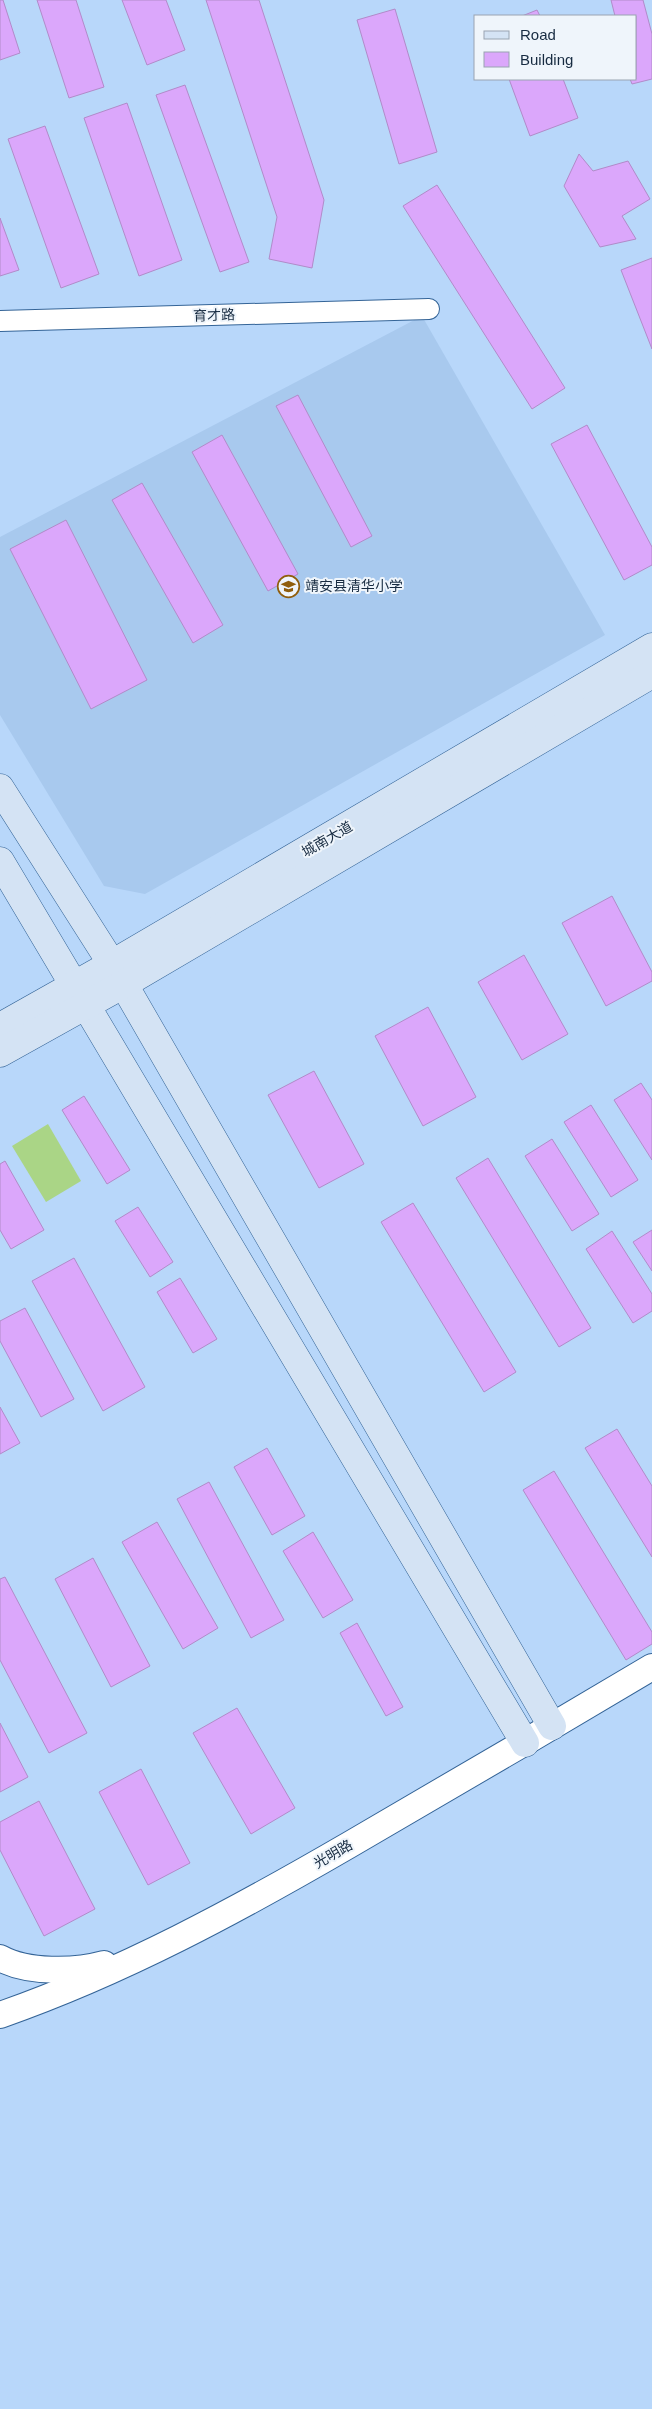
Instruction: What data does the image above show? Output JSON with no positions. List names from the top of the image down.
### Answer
{
  "streets": {
    "main road": ["城南大道"],
    "street": ["育才路", "光明路"]
  },
  "places": {
    "school or university": ["靖安县清华小学"]
  },
  "legend": ["Road", "Building"]
}
